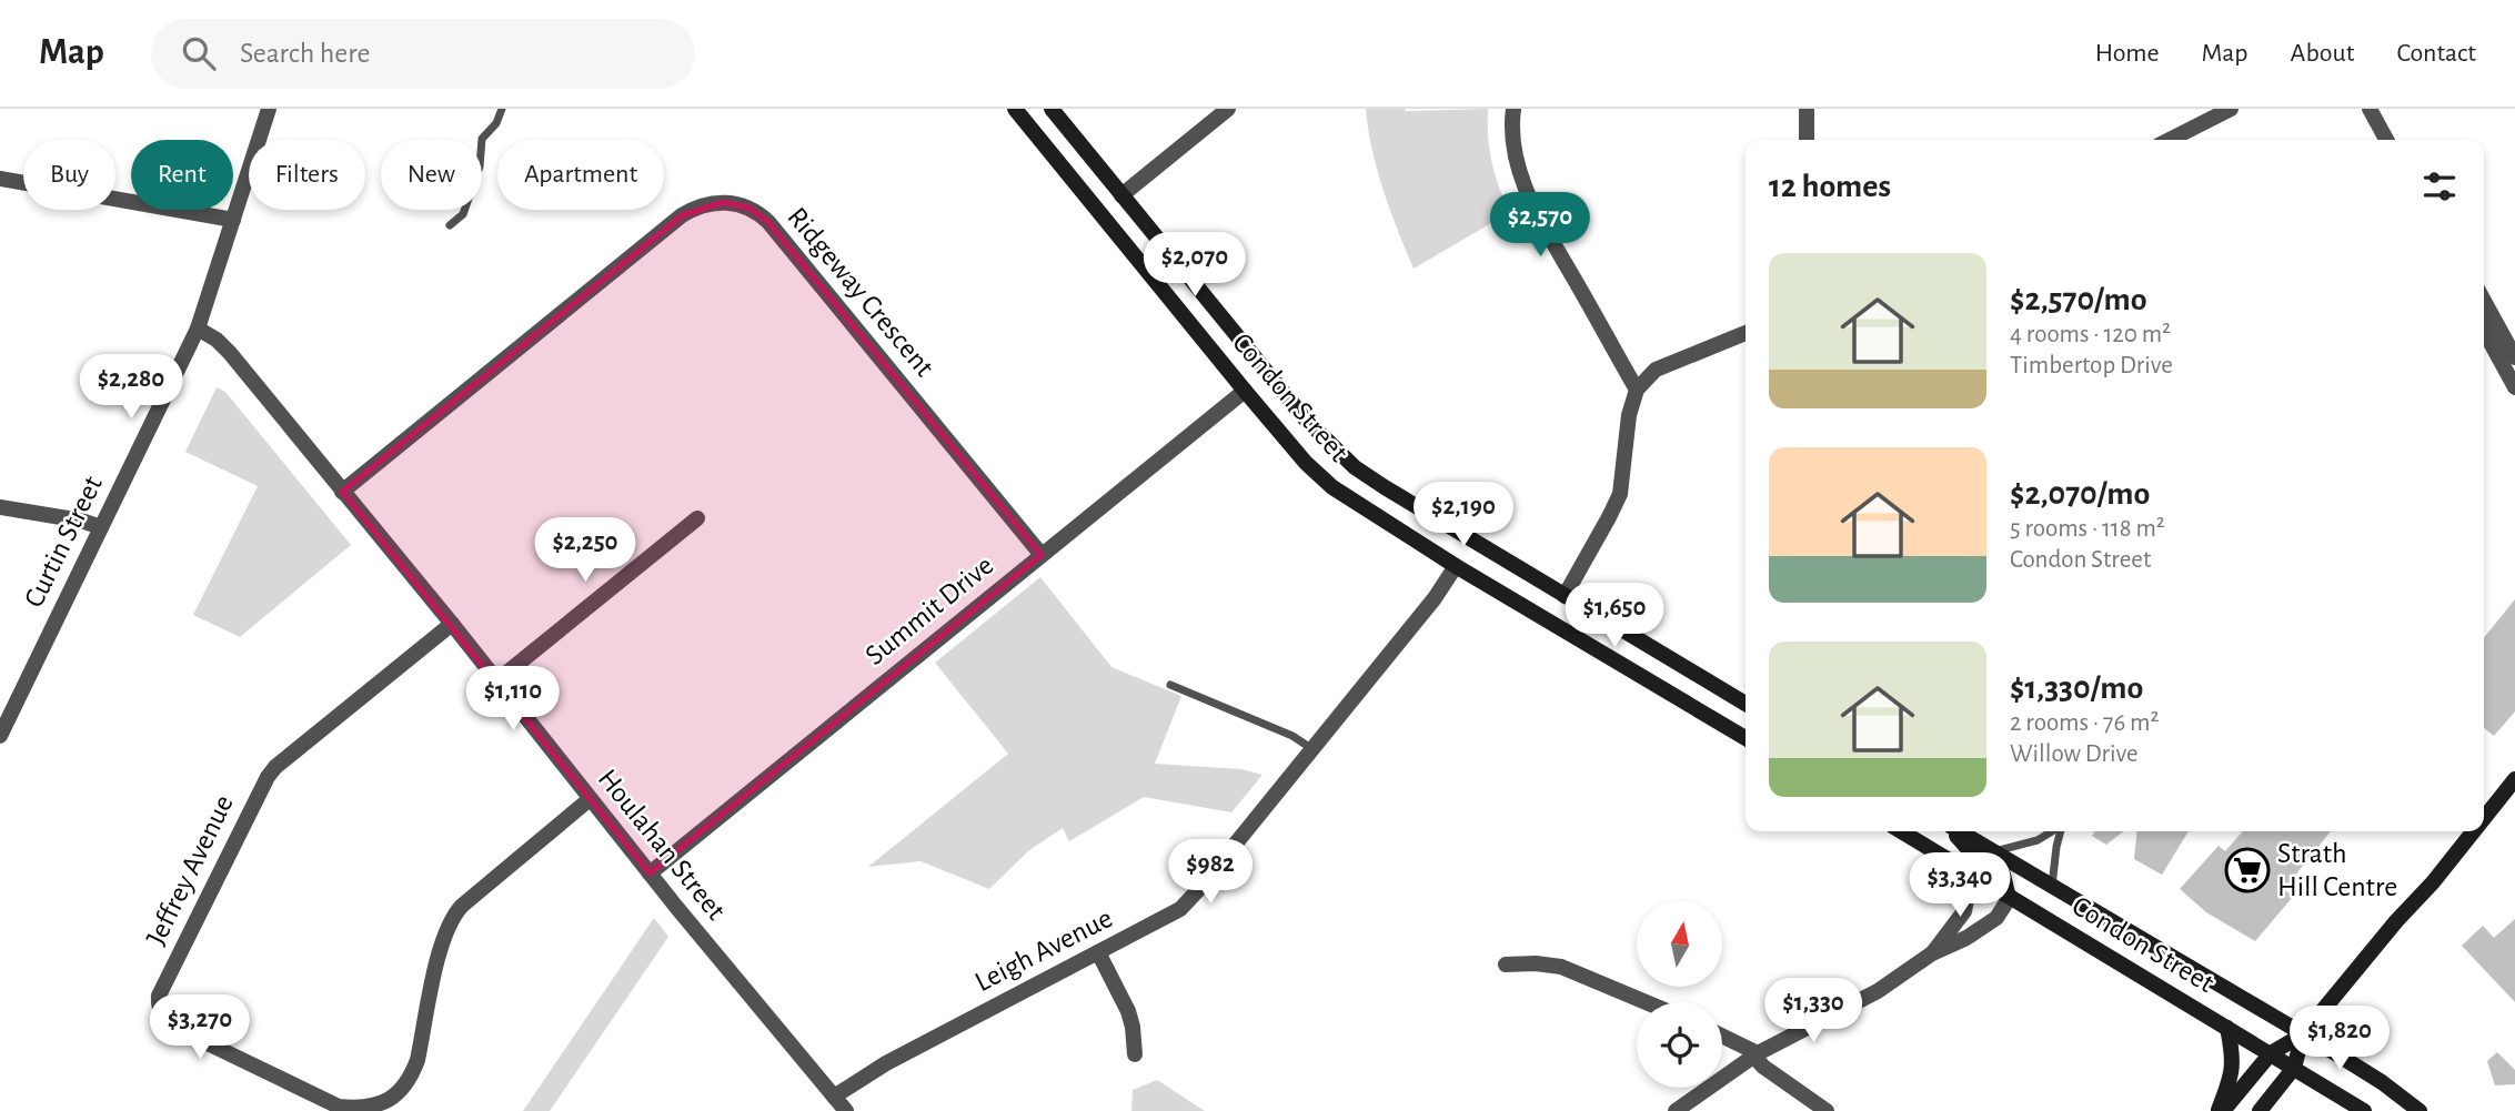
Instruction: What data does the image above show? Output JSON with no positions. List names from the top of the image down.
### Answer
{
  "streets": {
    "main road": ["Condon Street"],
    "street": [
      "Ridgeway Crescent",
      "Curtin Street",
      "Summit Drive",
      "Houlahan Street",
      "Jeffrey Avenue",
      "Leigh Avenue"
    ]
  },
  "crossings": [
    ["Ridgeway Crescent", "Summit Drive"],
    ["Ridgeway Crescent", "Houlahan Street"],
    ["Condon Street", "Summit Drive"],
    ["Condon Street", "Leigh Avenue"],
    ["Curtin Street", "Houlahan Street"],
    ["Summit Drive", "Houlahan Street"],
    ["Houlahan Street", "Jeffrey Avenue"],
    ["Houlahan Street", "Leigh Avenue"]
  ],
  "places": {
    "supermarket": ["Strath Hill Centre"]
  },
  "north": "top",
  "page": {
    "header": "Map",
    "search": "Search here",
    "nav": [
      "Home",
      "Map",
      "About",
      "Contact"
    ],
    "chip": [
      "Buy",
      "Rent",
      "Filters",
      "New",
      "Apartment"
    ],
    "heading": "12 homes",
    "price": [
      "$2,570",
      "$2,070",
      "$2,280",
      "$2,190",
      "$2,250",
      "$1,650",
      "$1,110",
      "$982",
      "$3,340",
      "$1,330",
      "$3,270",
      "$1,820"
    ],
    "list": [
      {
        "name": "$2,570/mo",
        "note": "4 rooms · 120 m² · Timbertop Drive"
      },
      {
        "name": "$2,070/mo",
        "note": "5 rooms · 118 m² · Condon Street"
      },
      {
        "name": "$1,330/mo",
        "note": "2 rooms · 76 m² · Willow Drive"
      }
    ]
  }
}
